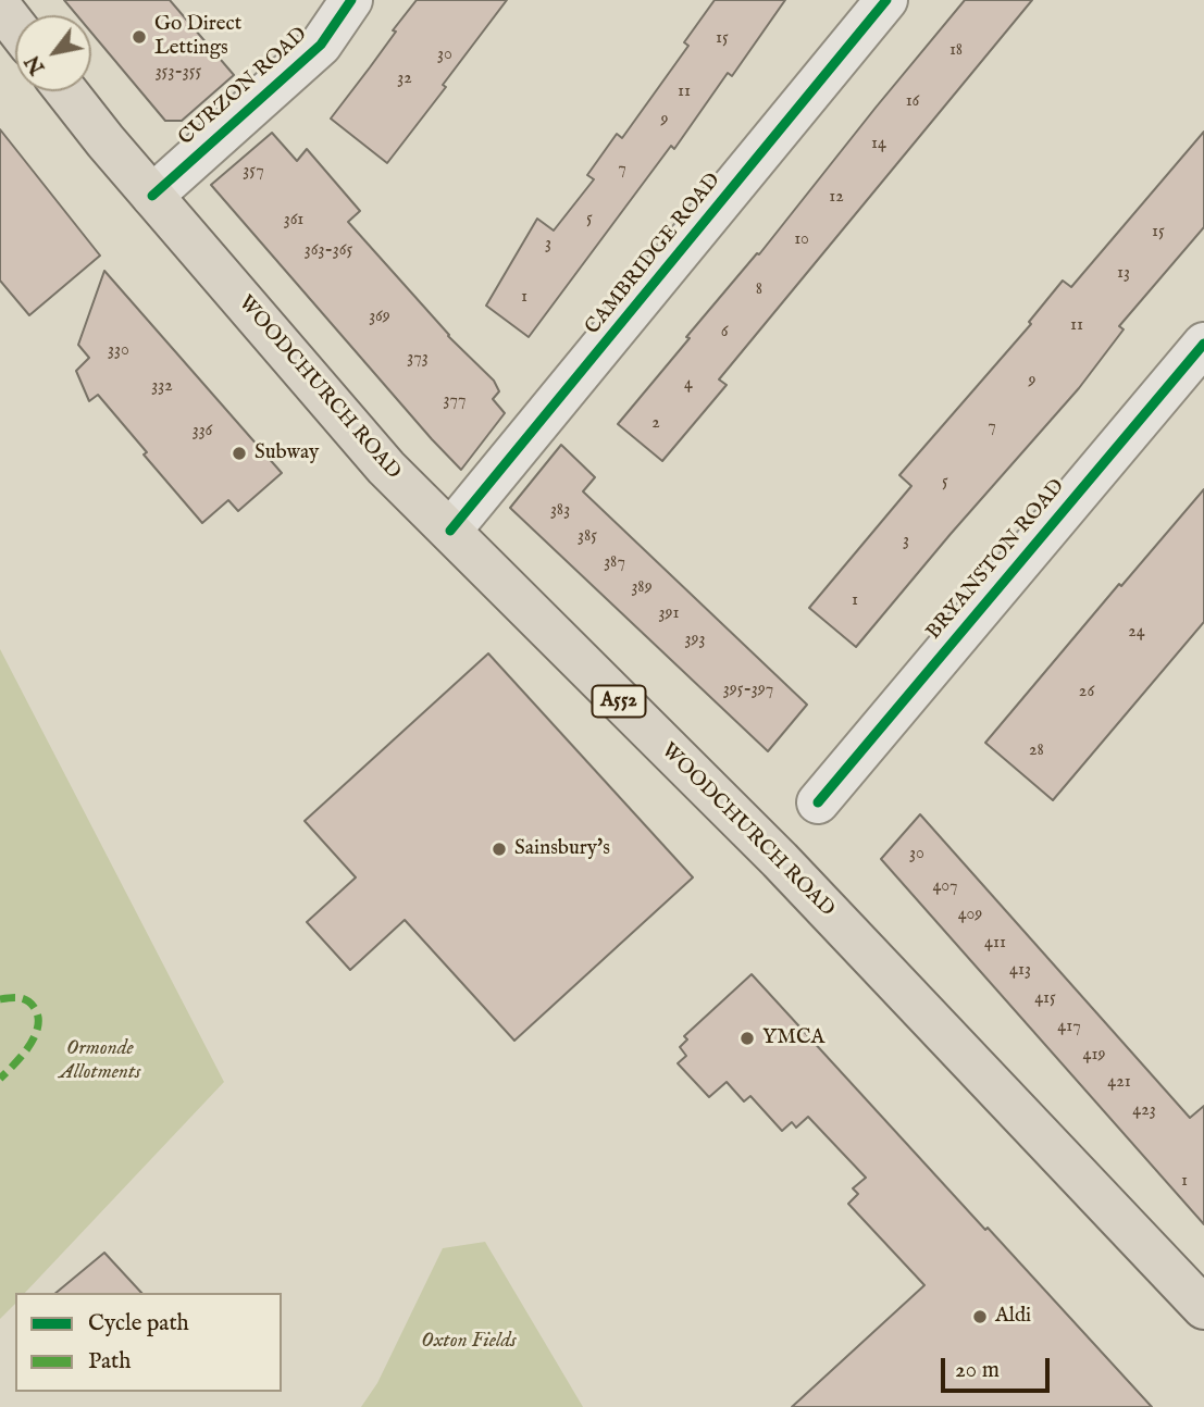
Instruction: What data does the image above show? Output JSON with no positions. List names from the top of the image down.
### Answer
{
  "streets": {
    "highway": ["WOODCHURCH ROAD", "A552"],
    "street": ["CURZON ROAD", "CAMBRIDGE ROAD", "BRYANSTON ROAD"]
  },
  "crossings": [
    ["CURZON ROAD", "WOODCHURCH ROAD"],
    ["CAMBRIDGE ROAD", "WOODCHURCH ROAD"]
  ],
  "parks": ["Ormonde Allotments", "Oxton Fields"],
  "places": [
    "Go Direct Lettings",
    "Subway",
    "Sainsbury's",
    "YMCA",
    "Aldi"
  ],
  "house_numbers": [
    "15",
    "18",
    "30",
    "353-355",
    "32",
    "11",
    "16",
    "9",
    "14",
    "7",
    "357",
    "12",
    "5",
    "361",
    "15",
    "10",
    "3",
    "363-365",
    "13",
    "8",
    "1",
    "369",
    "11",
    "6",
    "330",
    "373",
    "9",
    "4",
    "332",
    "377",
    "2",
    "7",
    "336",
    "5",
    "383",
    "385",
    "3",
    "387",
    "389",
    "1",
    "391",
    "24",
    "393",
    "395-397",
    "26",
    "28",
    "30",
    "407",
    "409",
    "411",
    "413",
    "415",
    "417",
    "419",
    "421",
    "423",
    "1"
  ],
  "legend": ["Cycle path", "Path"],
  "scale_bar": "20 m",
  "north": "bottom left"
}
